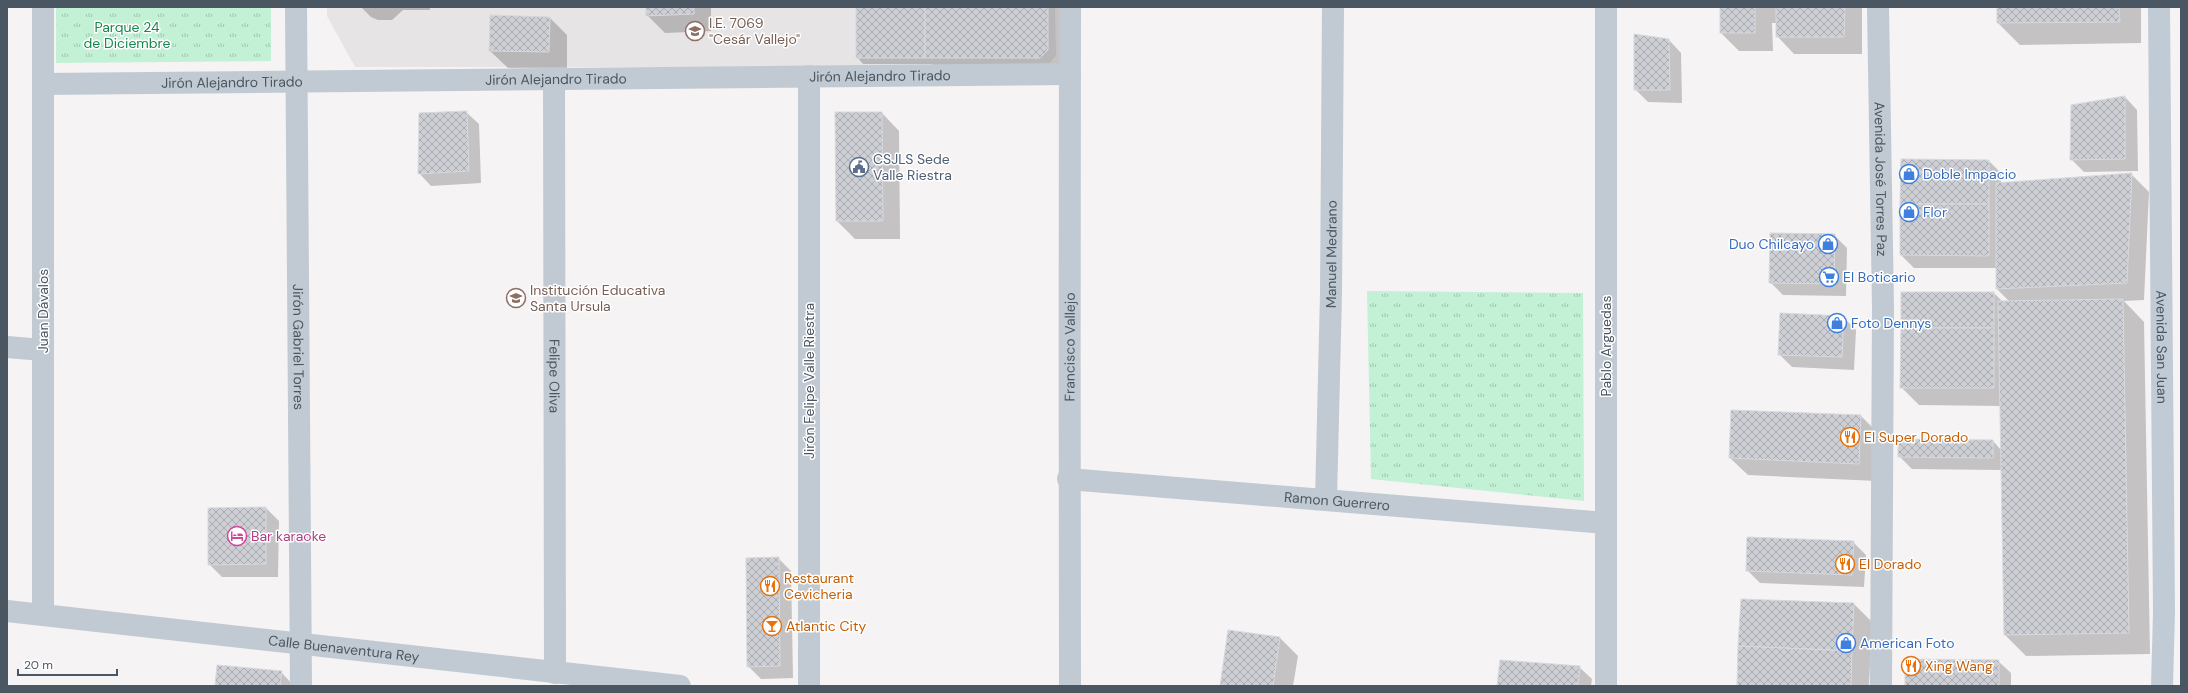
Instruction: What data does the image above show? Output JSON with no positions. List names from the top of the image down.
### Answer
{
  "streets": {
    "main road": ["Avenida San Juan"],
    "street": [
      "Jirón Alejandro Tirado",
      "Avenida José Torres Paz",
      "Manuel Medrano",
      "Juan Dávalos",
      "Pablo Arguedas",
      "Jirón Gabriel Torres",
      "Francisco Vallejo",
      "Felipe Oliva",
      "Jirón Felipe Valle Riestra",
      "Ramon Guerrero",
      "Calle Buenaventura Rey"
    ]
  },
  "crossings": [
    ["Jirón Alejandro Tirado", "Juan Dávalos"],
    ["Jirón Alejandro Tirado", "Jirón Gabriel Torres"],
    ["Jirón Alejandro Tirado", "Francisco Vallejo"],
    ["Jirón Alejandro Tirado", "Felipe Oliva"],
    ["Jirón Alejandro Tirado", "Jirón Felipe Valle Riestra"],
    ["Manuel Medrano", "Ramon Guerrero"],
    ["Juan Dávalos", "Calle Buenaventura Rey"],
    ["Pablo Arguedas", "Ramon Guerrero"],
    ["Jirón Gabriel Torres", "Calle Buenaventura Rey"],
    ["Francisco Vallejo", "Ramon Guerrero"],
    ["Felipe Oliva", "Calle Buenaventura Rey"]
  ],
  "parks": ["Parque 24 de Diciembre"],
  "places": {
    "school or university": ["I.E. 7069 \"Cesár Vallejo\"", "Institución Educativa Santa Ursula"],
    "public building": ["CSJLS Sede Valle Riestra"],
    "shop": [
      "Doble Impacio",
      "Flor",
      "Duo Chilcayo",
      "Foto Dennys",
      "American Foto"
    ],
    "supermarket": ["El Boticario"],
    "restaurant": [
      "El Super Dorado",
      "El Dorado",
      "Restaurant Cevicheria",
      "Xing Wang"
    ],
    "hotel": ["Bar karaoke"],
    "bar": ["Atlantic City"]
  },
  "scale_bar": "20 m"
}
